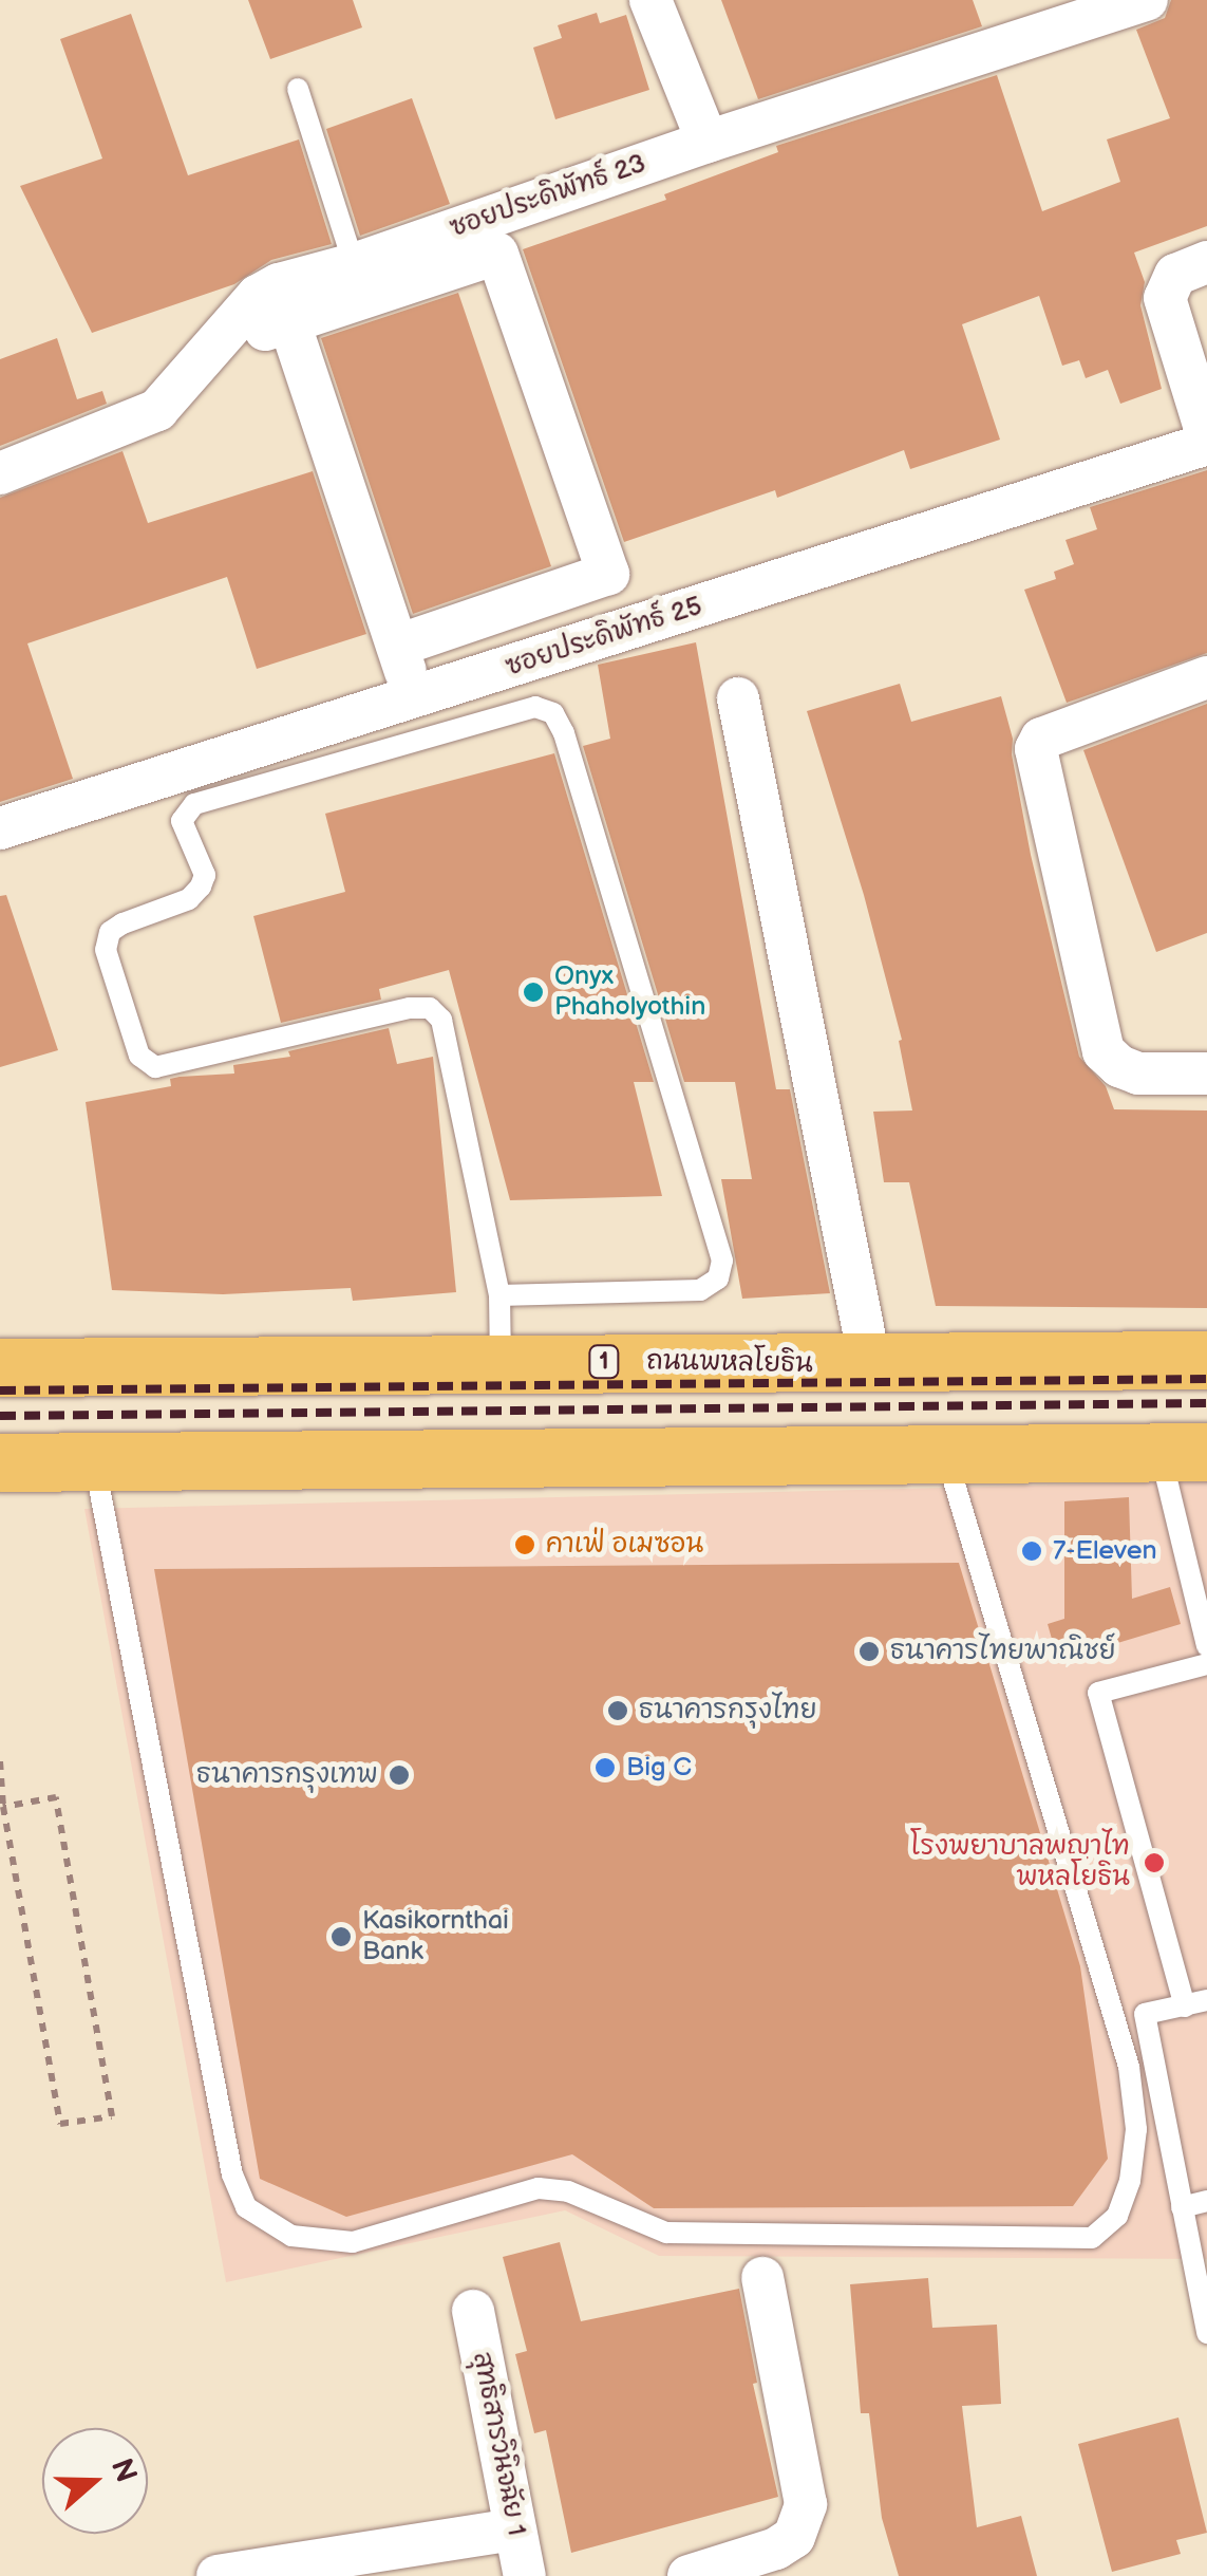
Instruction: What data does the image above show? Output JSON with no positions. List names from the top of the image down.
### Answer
{
  "streets": {
    "main road": ["1", "ถนนพหลโยธิน"],
    "street": ["ซอยประดิพัทธ์ 23", "ซอยประดิพัทธ์ 25", "สุทธิสารวินิจฉัย 1"]
  },
  "places": [
    "Onyx Phaholyothin",
    "คาเฟ่ อเมซอน",
    "7-Eleven",
    "ธนาคารไทยพาณิชย์",
    "ธนาคารกรุงไทย",
    "Big C",
    "ธนาคารกรุงเทพ",
    "โรงพยาบาลพญาไท พหลโยธิน",
    "Kasikornthai Bank"
  ],
  "north": "right"
}
